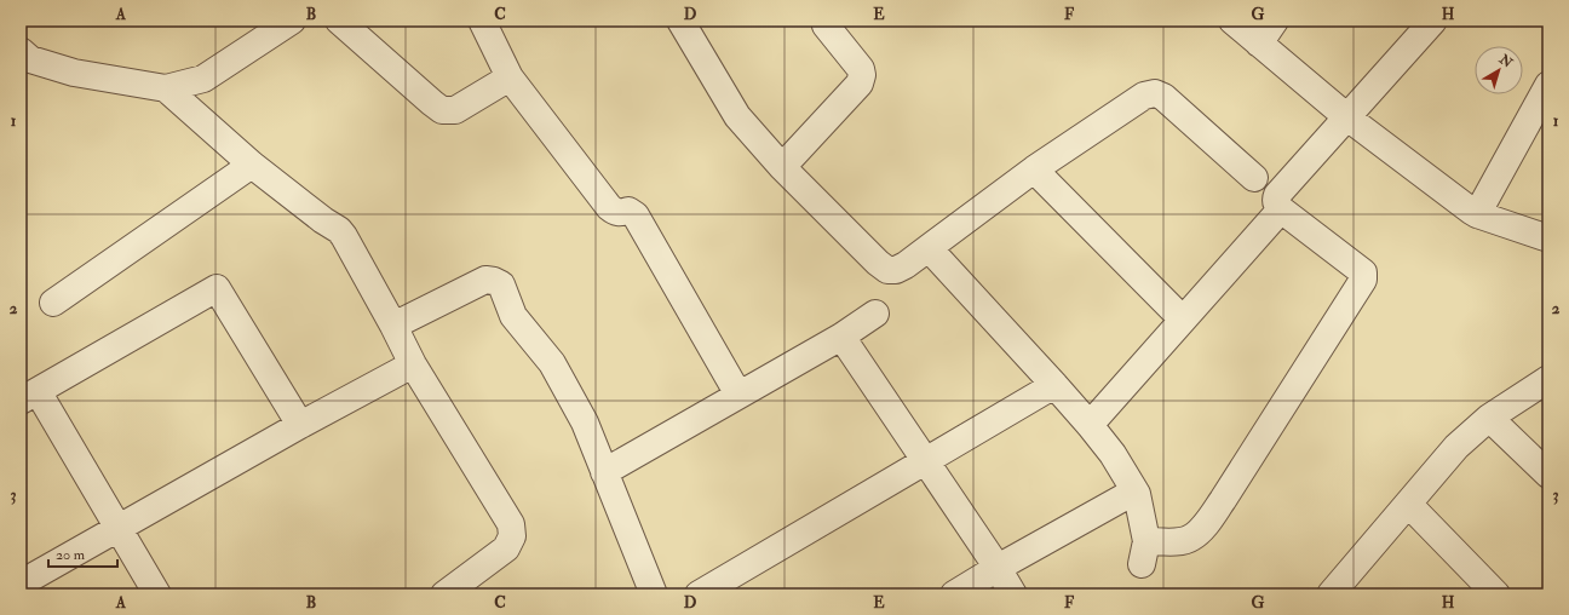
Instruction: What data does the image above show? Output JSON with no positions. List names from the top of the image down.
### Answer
{
  "scale_bar": "20 m",
  "north": "top right",
  "grid": {
    "columns": [
      "A",
      "B",
      "C",
      "D",
      "E",
      "F",
      "G",
      "H"
    ],
    "rows": ["1", "2", "3"]
  }
}
